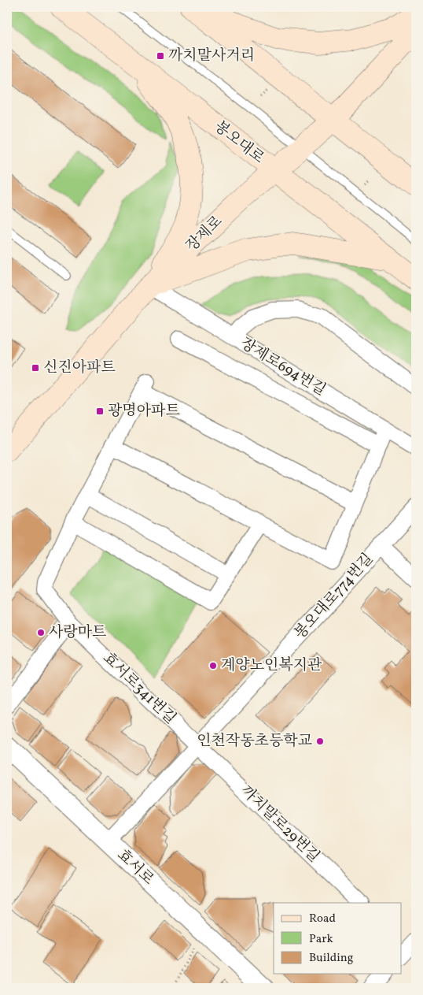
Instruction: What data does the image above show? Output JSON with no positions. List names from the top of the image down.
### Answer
{
  "streets": {
    "main road": ["봉오대로", "장제로"],
    "street": [
      "장제로694번길",
      "봉오대로774번길",
      "효서로341번길",
      "까치말로29번길",
      "효서로"
    ]
  },
  "crossings": [
    ["봉오대로", "장제로"],
    ["장제로", "장제로694번길"],
    ["봉오대로774번길", "효서로341번길"],
    ["봉오대로774번길", "까치말로29번길"],
    ["봉오대로774번길", "효서로"],
    ["효서로341번길", "까치말로29번길"]
  ],
  "places": {
    "transit": ["까치말사거리", "신진아파트", "광명아파트"],
    "other": ["사랑마트", "계양노인복지관", "인천작동초등학교"]
  },
  "legend": ["Road", "Park", "Building"]
}
